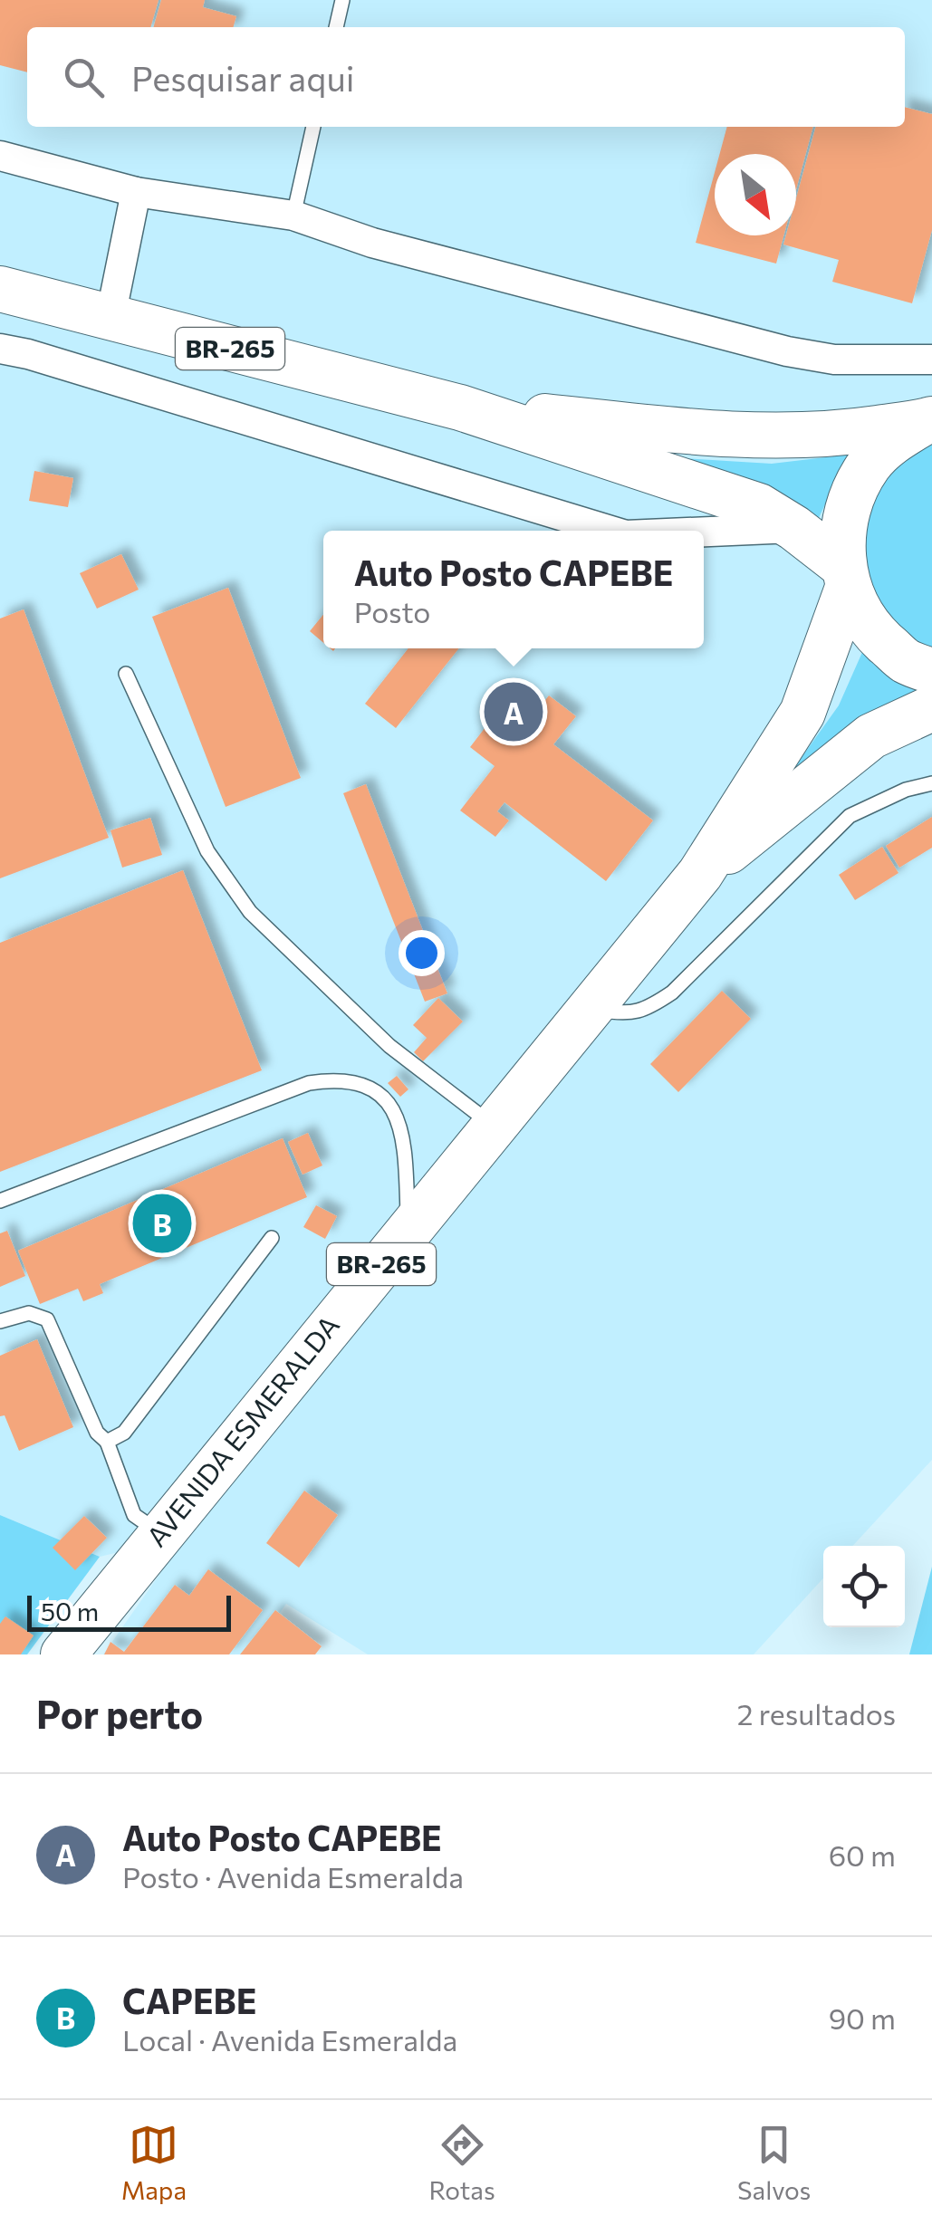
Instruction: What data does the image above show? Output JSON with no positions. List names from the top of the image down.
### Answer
{
  "streets": {
    "main road": ["BR-265", "AVENIDA ESMERALDA"]
  },
  "crossings": [
    ["BR-265", "AVENIDA ESMERALDA"]
  ],
  "scale_bar": "50 m",
  "north": "bottom right",
  "page": {
    "search": "Pesquisar aqui",
    "popup": ["Auto Posto CAPEBE", "Posto"],
    "pins": ["A", "B"],
    "scale": "50 m",
    "heading": ["Por perto", "2 resultados"],
    "list": [
      {
        "mark": "A",
        "name": "Auto Posto CAPEBE",
        "note": "Posto · Avenida Esmeralda",
        "value": "60 m"
      },
      {
        "mark": "B",
        "name": "CAPEBE",
        "note": "Local · Avenida Esmeralda",
        "value": "90 m"
      }
    ],
    "nav": ["Mapa", "Rotas", "Salvos"]
  }
}
